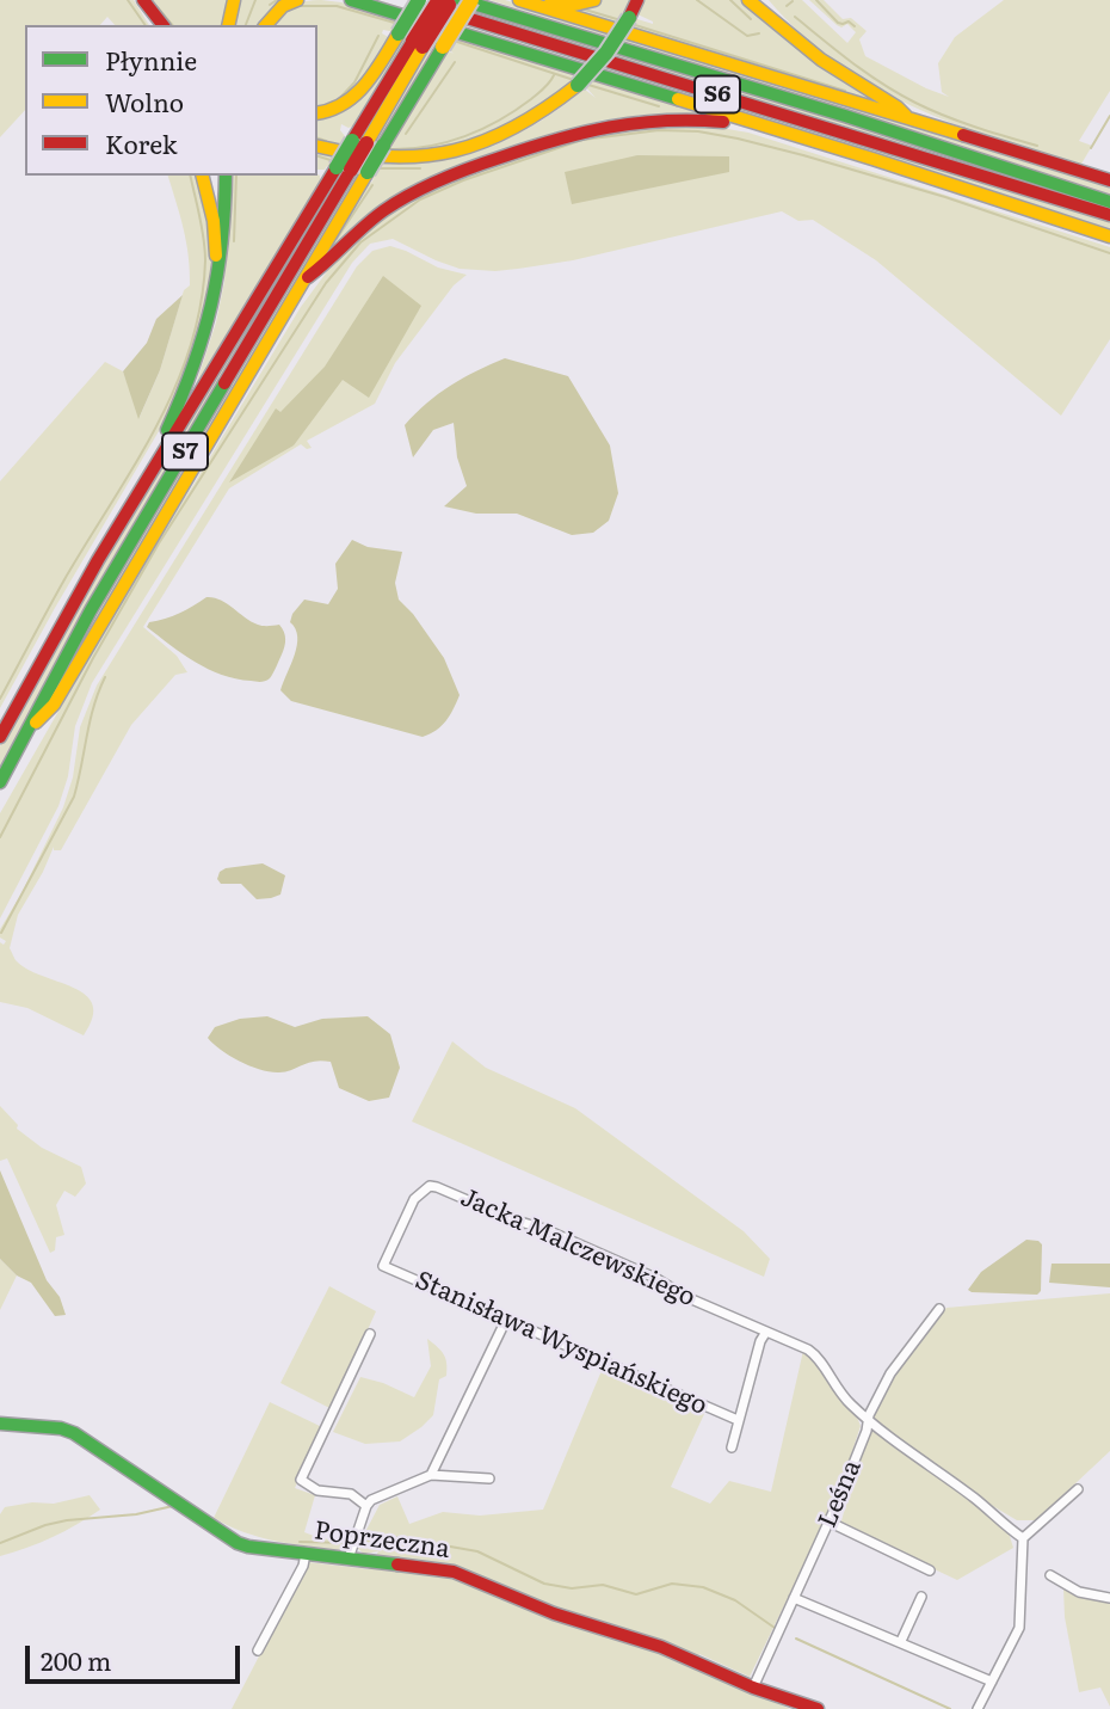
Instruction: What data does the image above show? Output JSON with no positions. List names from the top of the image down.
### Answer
{
  "streets": {
    "main road": ["S6", "S7", "Poprzeczna"],
    "street": ["Jacka Malczewskiego", "Stanisława Wyspiańskiego", "Leśna"]
  },
  "crossings": [
    ["S6", "S7"],
    ["Jacka Malczewskiego", "Stanisława Wyspiańskiego"],
    ["Leśna", "Poprzeczna"]
  ],
  "legend": ["Płynnie", "Wolno", "Korek"],
  "scale_bar": "200 m"
}
